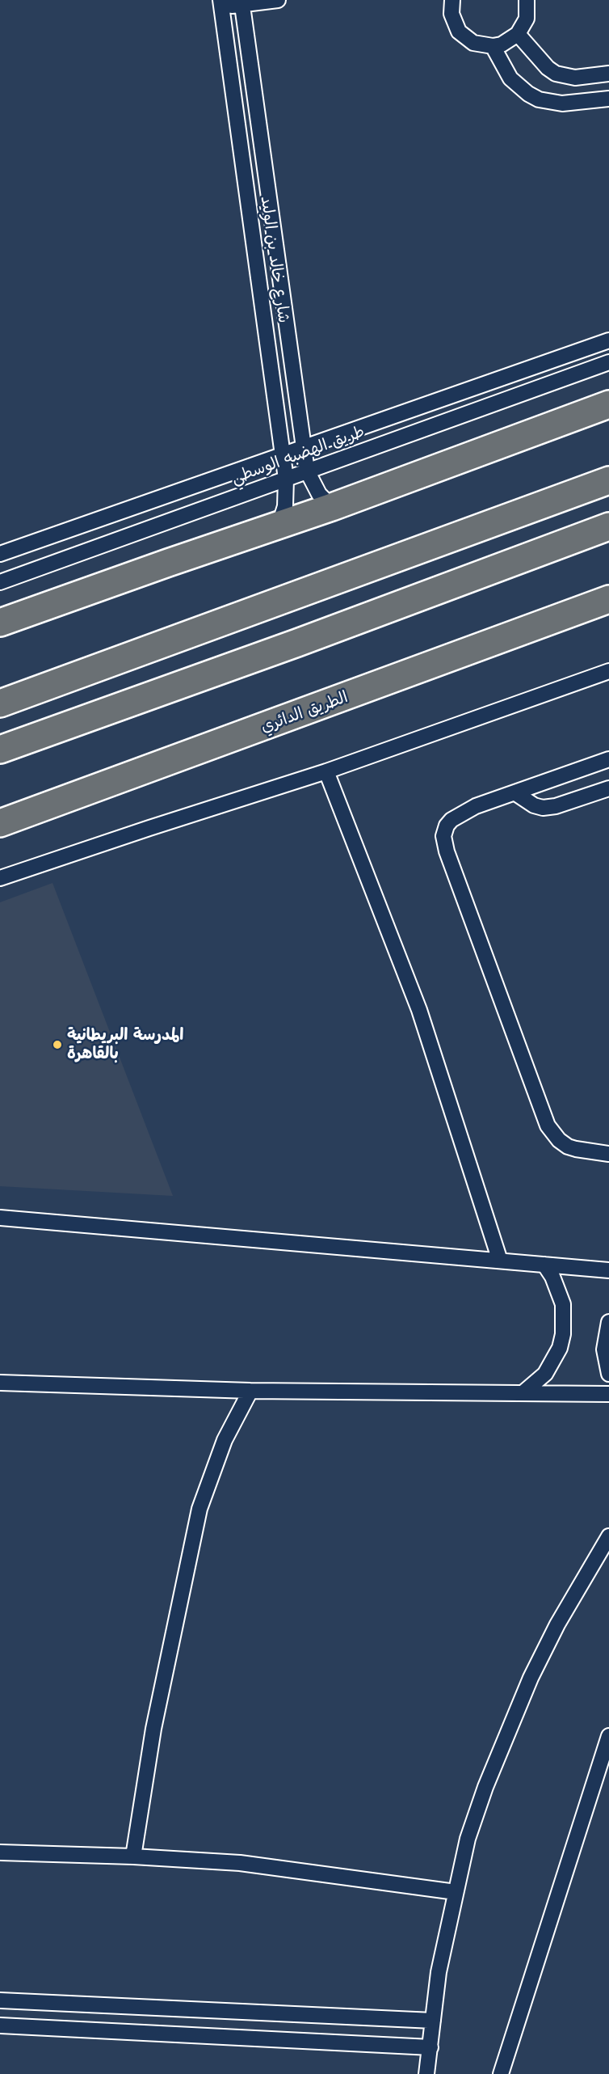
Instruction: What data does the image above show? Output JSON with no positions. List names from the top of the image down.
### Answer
{
  "streets": {
    "highway": ["الطريق الدائري"],
    "street": ["شارع خالد بن الوليد", "طريق الهضبه الوسطي"]
  },
  "crossings": [
    ["شارع خالد بن الوليد", "طريق الهضبه الوسطي"]
  ],
  "places": ["المدرسة البريطانية بالقاهرة"]
}
